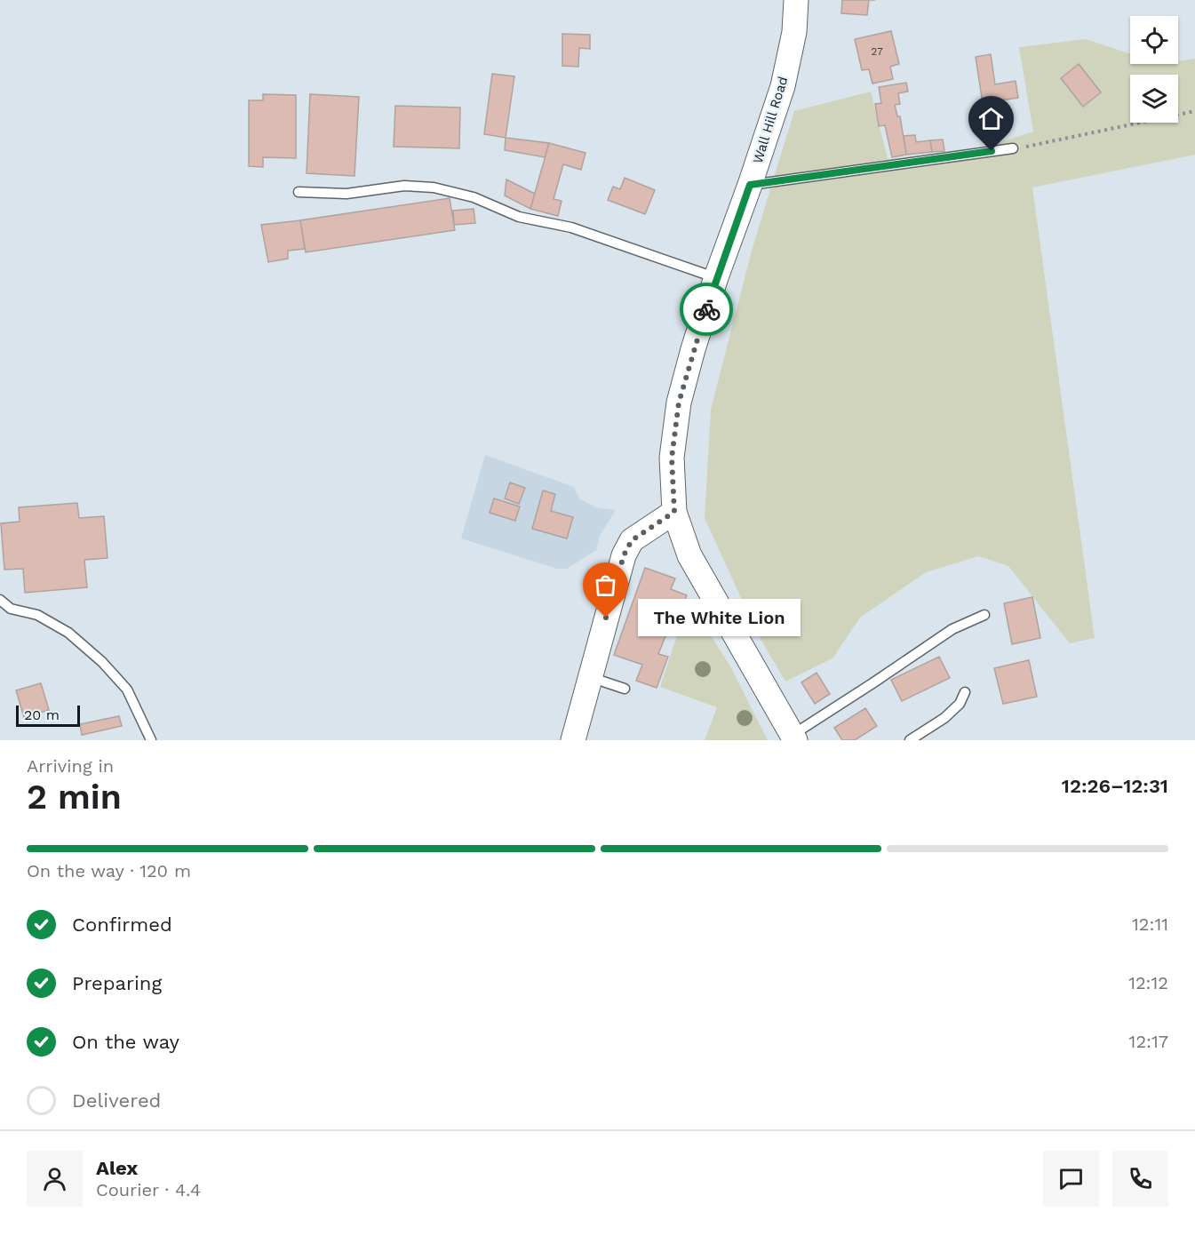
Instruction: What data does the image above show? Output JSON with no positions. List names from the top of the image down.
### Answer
{
  "streets": {
    "street": ["Wall Hill Road"]
  },
  "places": ["The White Lion"],
  "house_numbers": ["27"],
  "scale_bar": "20 m",
  "page": {
    "bubble": "The White Lion",
    "scale": "20 m",
    "heading": ["2 min", "Arriving in", "12:26–12:31"],
    "panel": ["Alex", "Courier · 4.4"],
    "bar": "On the way · 120 m",
    "list": [
      ["Confirmed", "12:11"],
      ["Preparing", "12:12"],
      ["On the way", "12:17"],
      "Delivered"
    ]
  }
}
